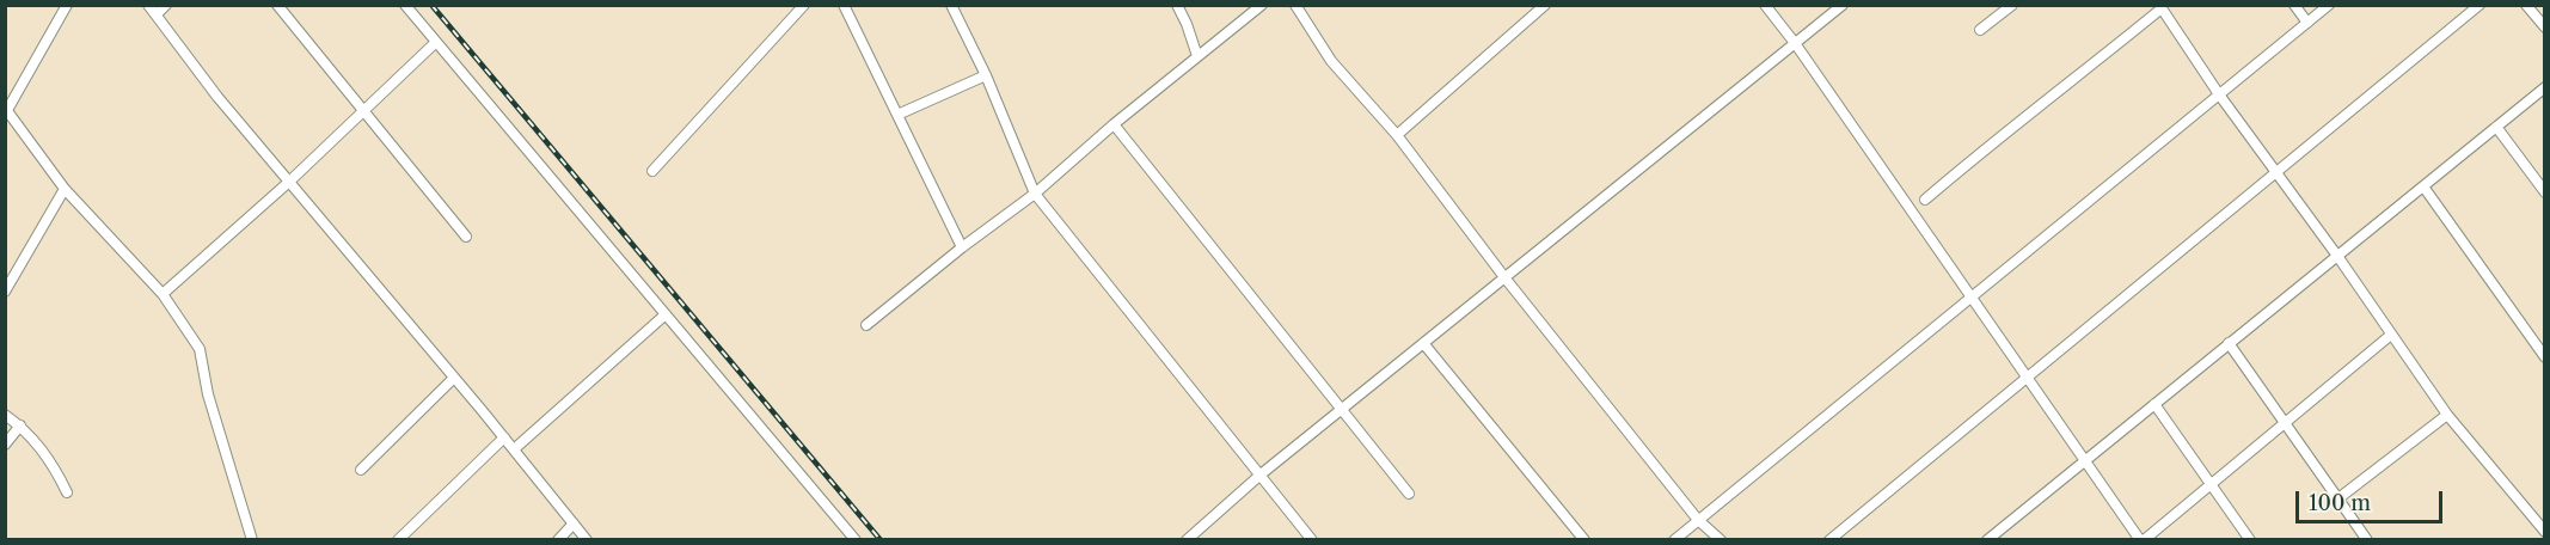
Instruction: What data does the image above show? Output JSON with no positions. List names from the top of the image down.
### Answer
{
  "scale_bar": "100 m"
}
